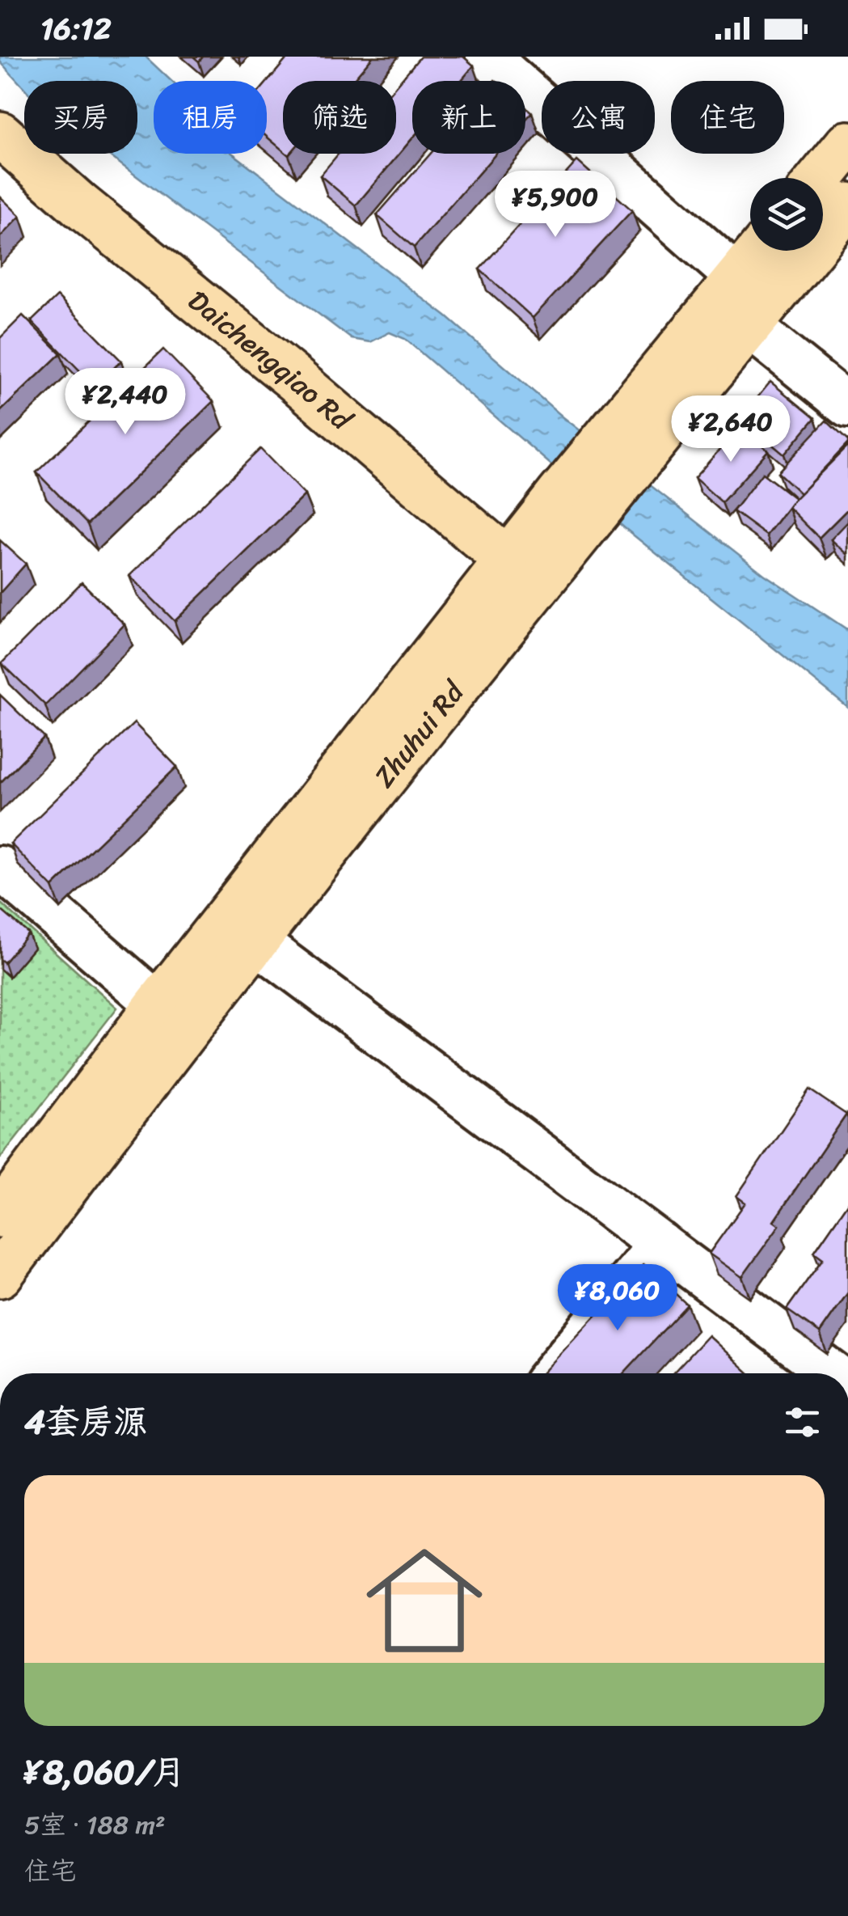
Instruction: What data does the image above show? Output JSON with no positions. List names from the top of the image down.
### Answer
{
  "streets": {
    "main road": ["Daichengqiao Rd", "Zhuhui Rd"]
  },
  "crossings": [
    ["Daichengqiao Rd", "Zhuhui Rd"]
  ],
  "page": {
    "status": "16:12",
    "chip": [
      "买房",
      "租房",
      "筛选",
      "新上",
      "公寓",
      "住宅"
    ],
    "price": [
      "¥5,900",
      "¥2,440",
      "¥2,640",
      "¥8,060"
    ],
    "heading": "4套房源",
    "list": [
      {
        "name": "¥8,060/月",
        "note": "5室 · 188 m² · 住宅"
      }
    ]
  }
}
